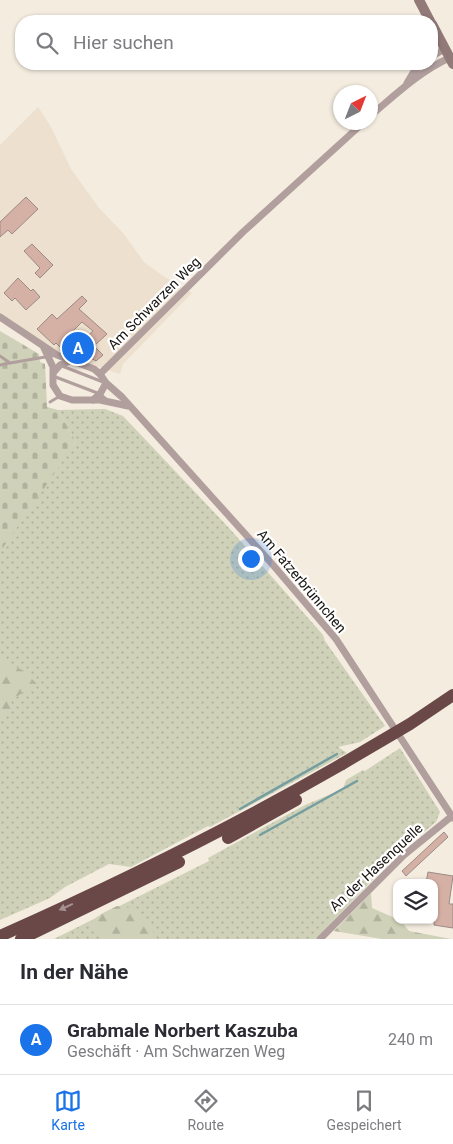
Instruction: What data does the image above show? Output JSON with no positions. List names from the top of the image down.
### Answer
{
  "streets": {
    "street": ["Am Schwarzen Weg", "Am Fatzerbrünnchen", "An der Hasenquelle"]
  },
  "crossings": [
    ["Am Schwarzen Weg", "Am Fatzerbrünnchen"],
    ["Am Fatzerbrünnchen", "An der Hasenquelle"]
  ],
  "north": "top right",
  "page": {
    "search": "Hier suchen",
    "pins": "A",
    "heading": "In der Nähe",
    "list": [
      {
        "mark": "A",
        "name": "Grabmale Norbert Kaszuba",
        "note": "Geschäft · Am Schwarzen Weg",
        "value": "240 m"
      }
    ],
    "nav": ["Karte", "Route", "Gespeichert"]
  }
}
